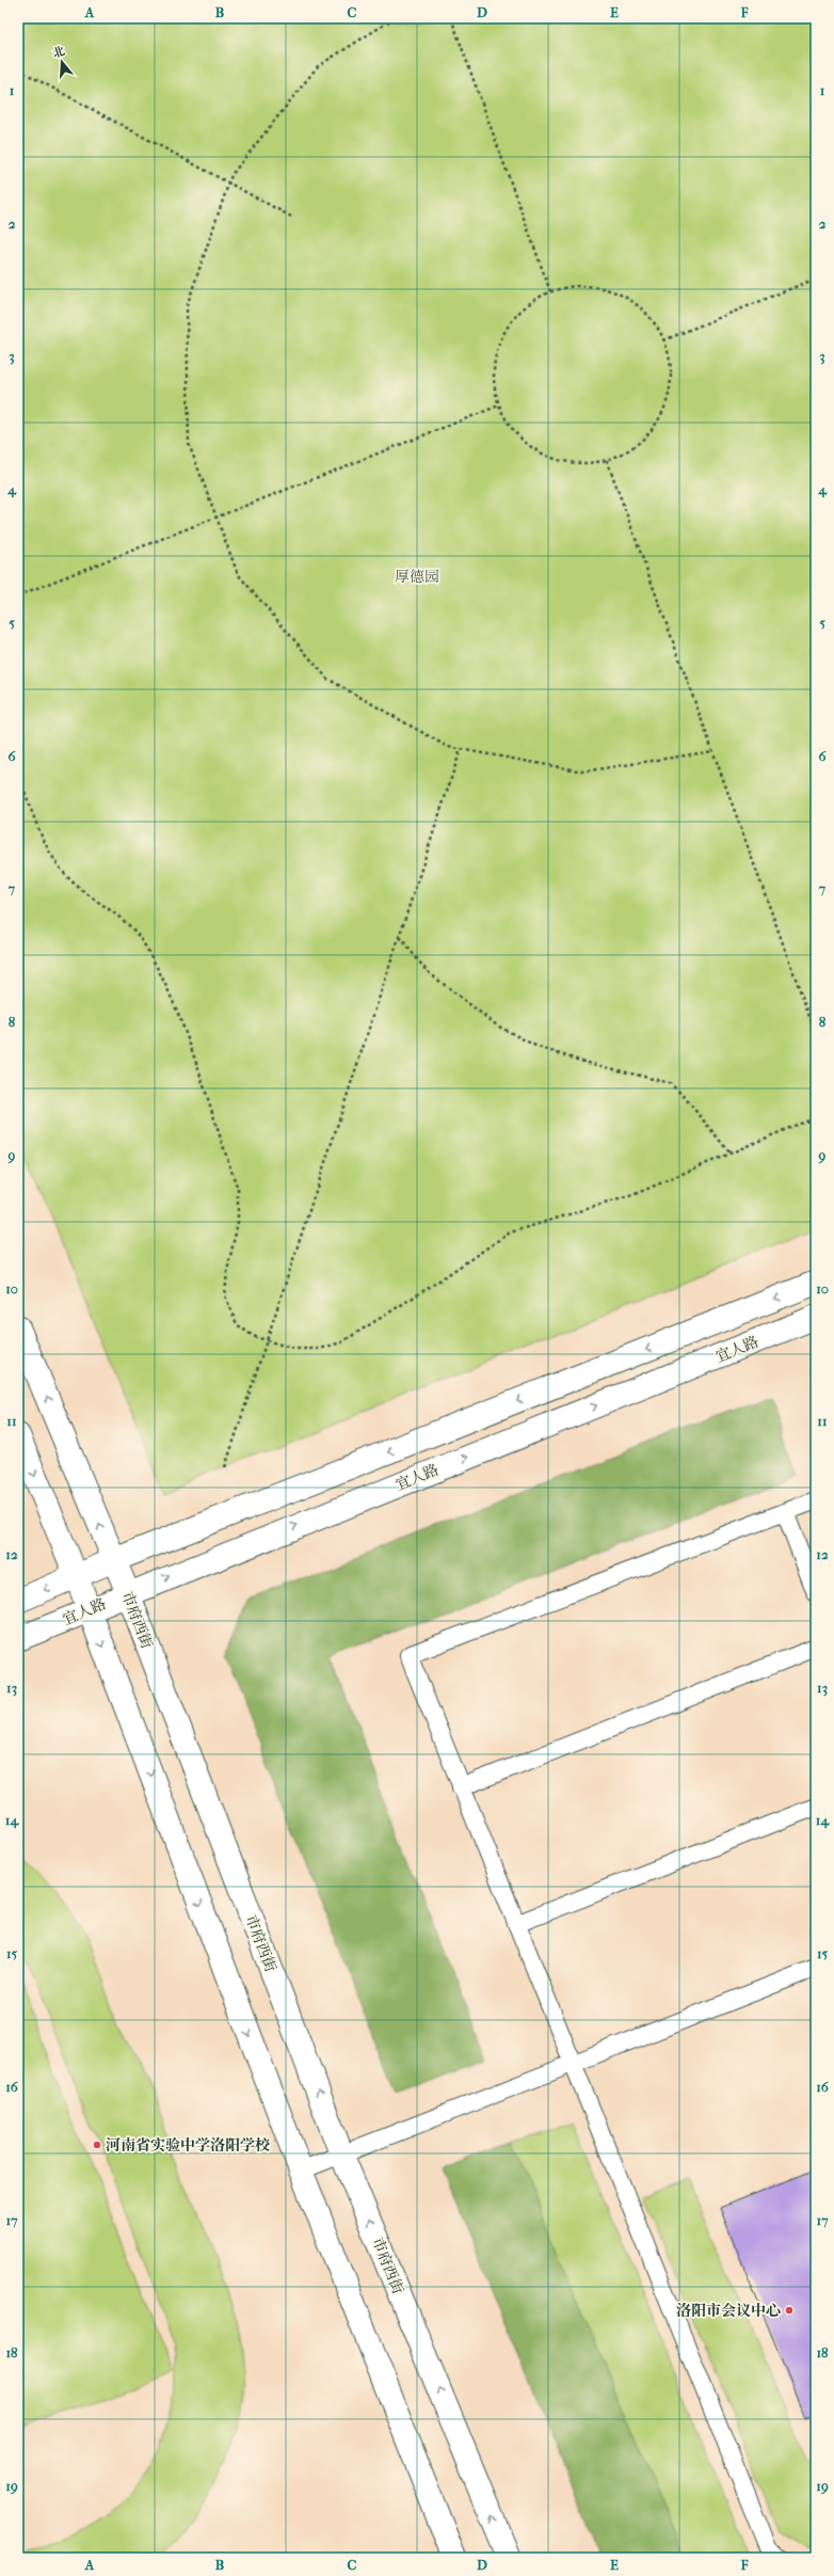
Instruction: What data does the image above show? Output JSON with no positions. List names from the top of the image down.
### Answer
{
  "streets": {
    "street": ["宜人路", "市府西街"]
  },
  "crossings": [
    ["宜人路", "市府西街"]
  ],
  "parks": ["厚德园"],
  "places": ["河南省实验中学洛阳学校", "洛阳市会议中心"],
  "north": "top",
  "grid": {
    "columns": [
      "A",
      "B",
      "C",
      "D",
      "E",
      "F"
    ],
    "rows": [
      "1",
      "2",
      "3",
      "4",
      "5",
      "6",
      "7",
      "8",
      "9",
      "10",
      "11",
      "12",
      "13",
      "14",
      "15",
      "16",
      "17",
      "18",
      "19"
    ]
  }
}
